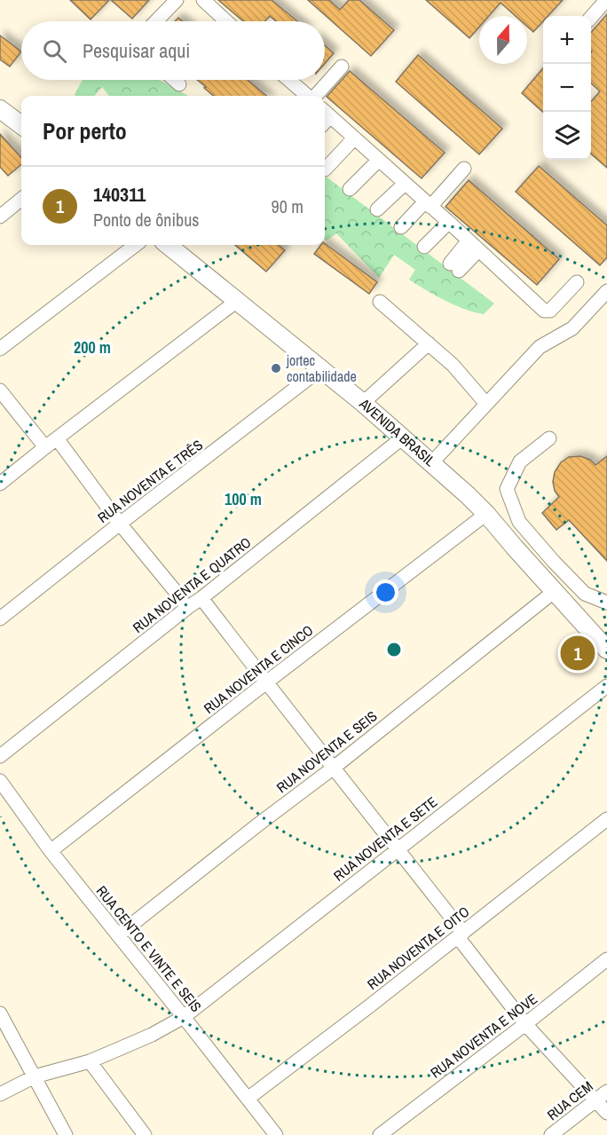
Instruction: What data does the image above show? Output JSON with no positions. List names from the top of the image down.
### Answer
{
  "streets": {
    "main road": ["AVENIDA BRASIL"],
    "street": [
      "RUA NOVENTA E TRÊS",
      "RUA NOVENTA E QUATRO",
      "RUA NOVENTA E CINCO",
      "RUA NOVENTA E SEIS",
      "RUA NOVENTA E SETE",
      "RUA NOVENTA E OITO",
      "RUA CENTO E VINTE E SEIS",
      "RUA NOVENTA E NOVE",
      "RUA CEM"
    ]
  },
  "crossings": [
    ["AVENIDA BRASIL", "RUA NOVENTA E TRÊS"],
    ["AVENIDA BRASIL", "RUA NOVENTA E QUATRO"],
    ["AVENIDA BRASIL", "RUA NOVENTA E CINCO"],
    ["AVENIDA BRASIL", "RUA NOVENTA E SEIS"],
    ["RUA NOVENTA E CINCO", "RUA CENTO E VINTE E SEIS"],
    ["RUA NOVENTA E SEIS", "RUA CENTO E VINTE E SEIS"],
    ["RUA NOVENTA E SETE", "RUA CENTO E VINTE E SEIS"],
    ["RUA NOVENTA E OITO", "RUA CENTO E VINTE E SEIS"]
  ],
  "places": ["jortec contabilidade"],
  "north": "top",
  "page": {
    "map_buttons": ["+", "−"],
    "search": "Pesquisar aqui",
    "heading": "Por perto",
    "list": [
      {
        "mark": "1",
        "name": "140311",
        "note": "Ponto de ônibus",
        "value": "90 m"
      }
    ],
    "pins": "1"
  },
  "rings": ["200 m", "100 m"]
}
